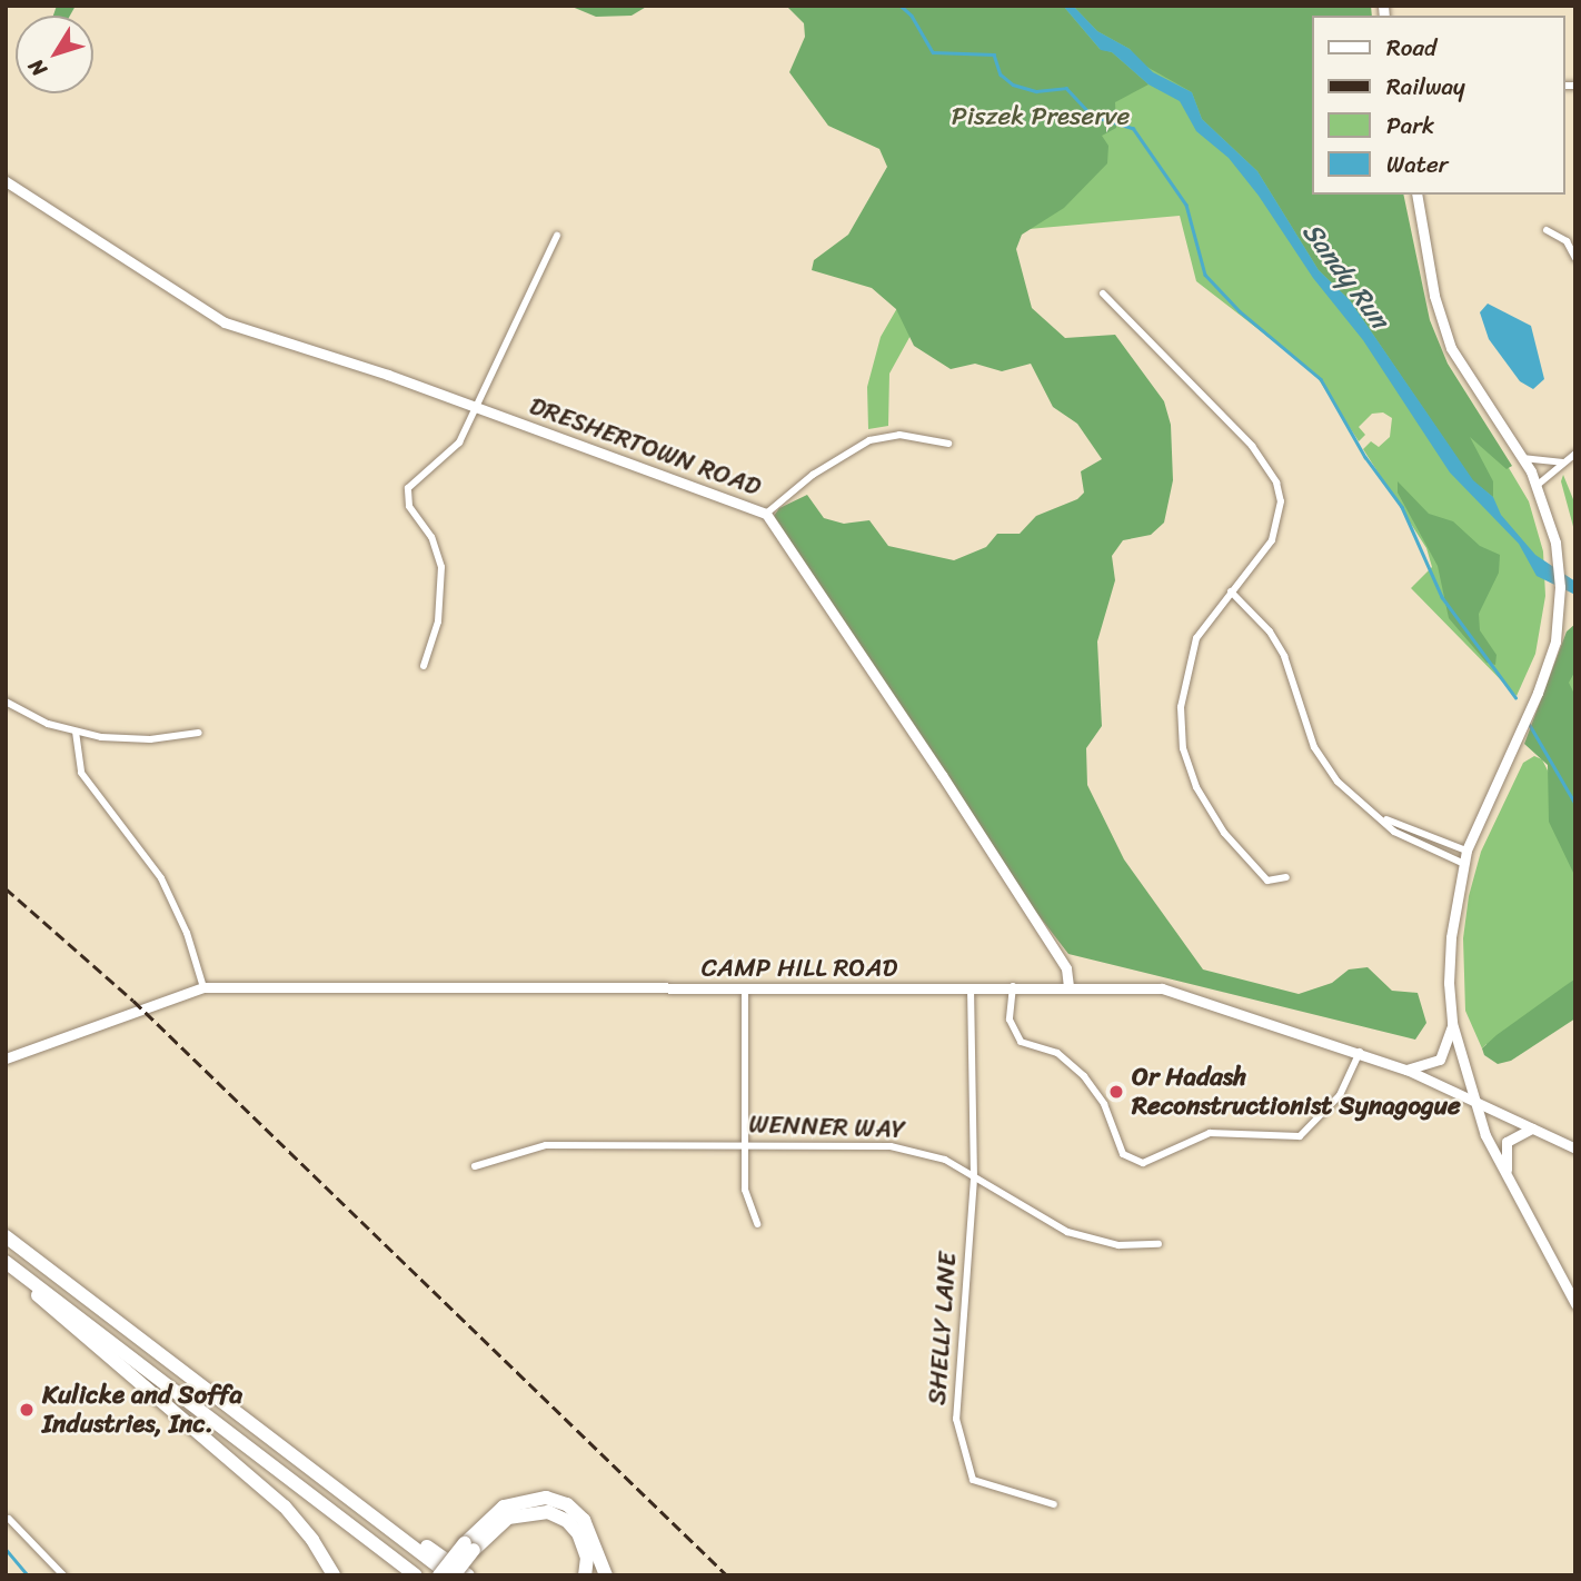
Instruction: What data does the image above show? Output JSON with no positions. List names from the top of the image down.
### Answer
{
  "streets": {
    "street": [
      "DRESHERTOWN ROAD",
      "CAMP HILL ROAD",
      "WENNER WAY",
      "SHELLY LANE"
    ]
  },
  "crossings": [
    ["DRESHERTOWN ROAD", "CAMP HILL ROAD"],
    ["CAMP HILL ROAD", "SHELLY LANE"],
    ["WENNER WAY", "SHELLY LANE"]
  ],
  "water": ["Sandy Run"],
  "parks": ["Piszek Preserve"],
  "places": ["Or Hadash Reconstructionist Synagogue", "Kulicke and Soffa Industries, Inc."],
  "legend": [
    "Road",
    "Railway",
    "Park",
    "Water"
  ],
  "north": "bottom left"
}
